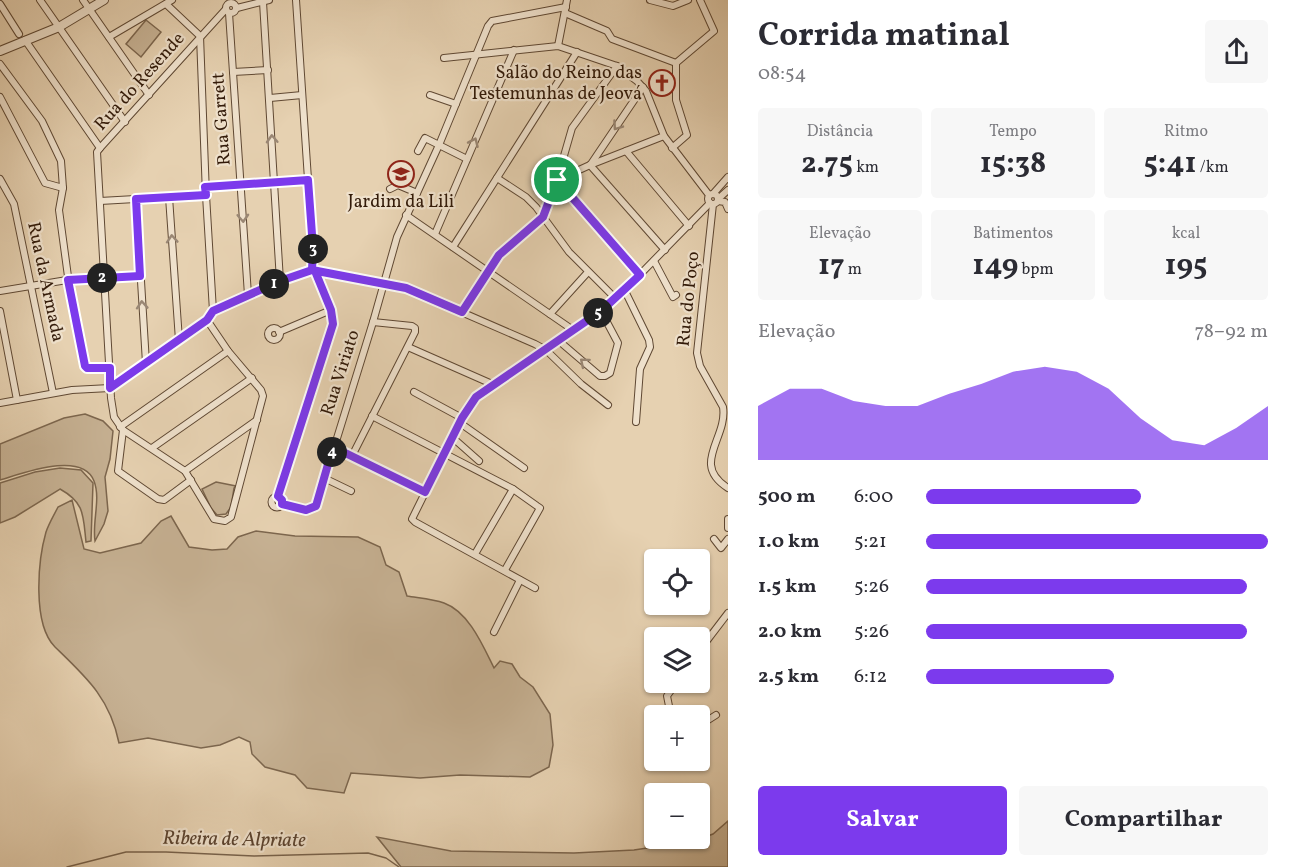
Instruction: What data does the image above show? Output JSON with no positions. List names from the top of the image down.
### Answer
{
  "streets": {
    "street": [
      "Rua do Resende",
      "Rua Garrett",
      "Rua da Armada",
      "Rua do Poço",
      "Rua Viriato"
    ]
  },
  "crossings": [
    ["Rua do Resende", "Rua Garrett"]
  ],
  "water": ["Ribeira de Alpriate"],
  "places": {
    "church": ["Salão do Reino das Testemunhas de Jeová"],
    "school or university": ["Jardim da Lili"]
  },
  "page": {
    "heading": ["Corrida matinal", "08:54"],
    "stats": [
      ["Distância", "2.75 km"],
      ["Tempo", "15:38"],
      ["Ritmo", "5:41 /km"],
      ["Elevação", "17 m"],
      ["Batimentos", "149 bpm"],
      ["kcal", "195"]
    ],
    "pins": [
      "3",
      "2",
      "1",
      "5",
      "4"
    ],
    "chart": ["Elevação", "78–92 m"],
    "list": [
      {
        "name": "500 m",
        "note": "6:00"
      },
      {
        "name": "1.0 km",
        "note": "5:21"
      },
      {
        "name": "1.5 km",
        "note": "5:26"
      },
      {
        "name": "2.0 km",
        "note": "5:26"
      },
      {
        "name": "2.5 km",
        "note": "6:12"
      }
    ],
    "map_buttons": ["+", "−"],
    "buttons": ["Salvar", "Compartilhar"]
  }
}
